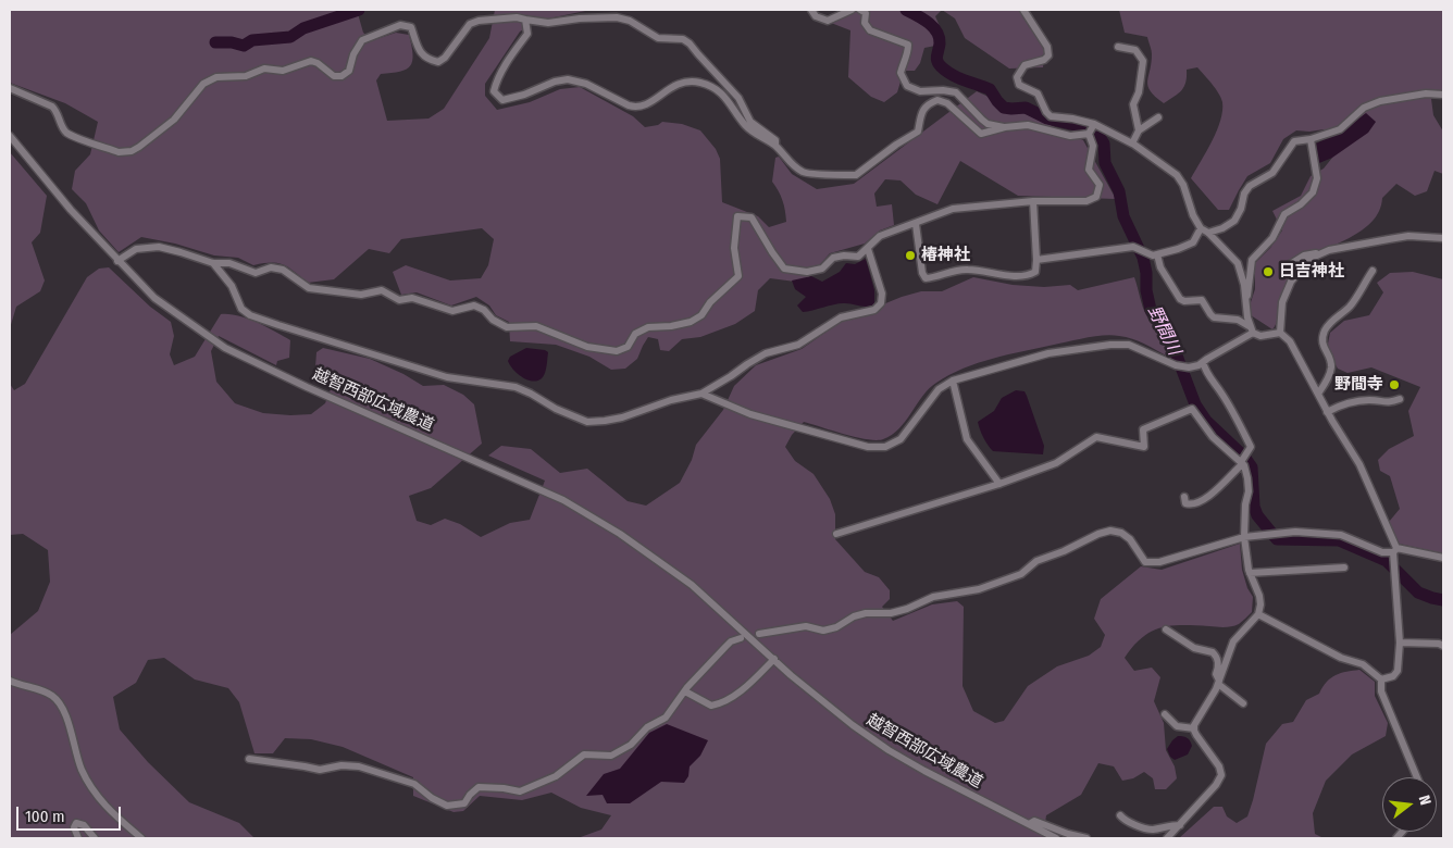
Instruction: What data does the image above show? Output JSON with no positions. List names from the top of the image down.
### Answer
{
  "streets": {
    "street": ["越智西部広域農道"]
  },
  "water": ["野間川"],
  "places": ["椿神社", "日吉神社", "野間寺"],
  "scale_bar": "100 m",
  "north": "right"
}
